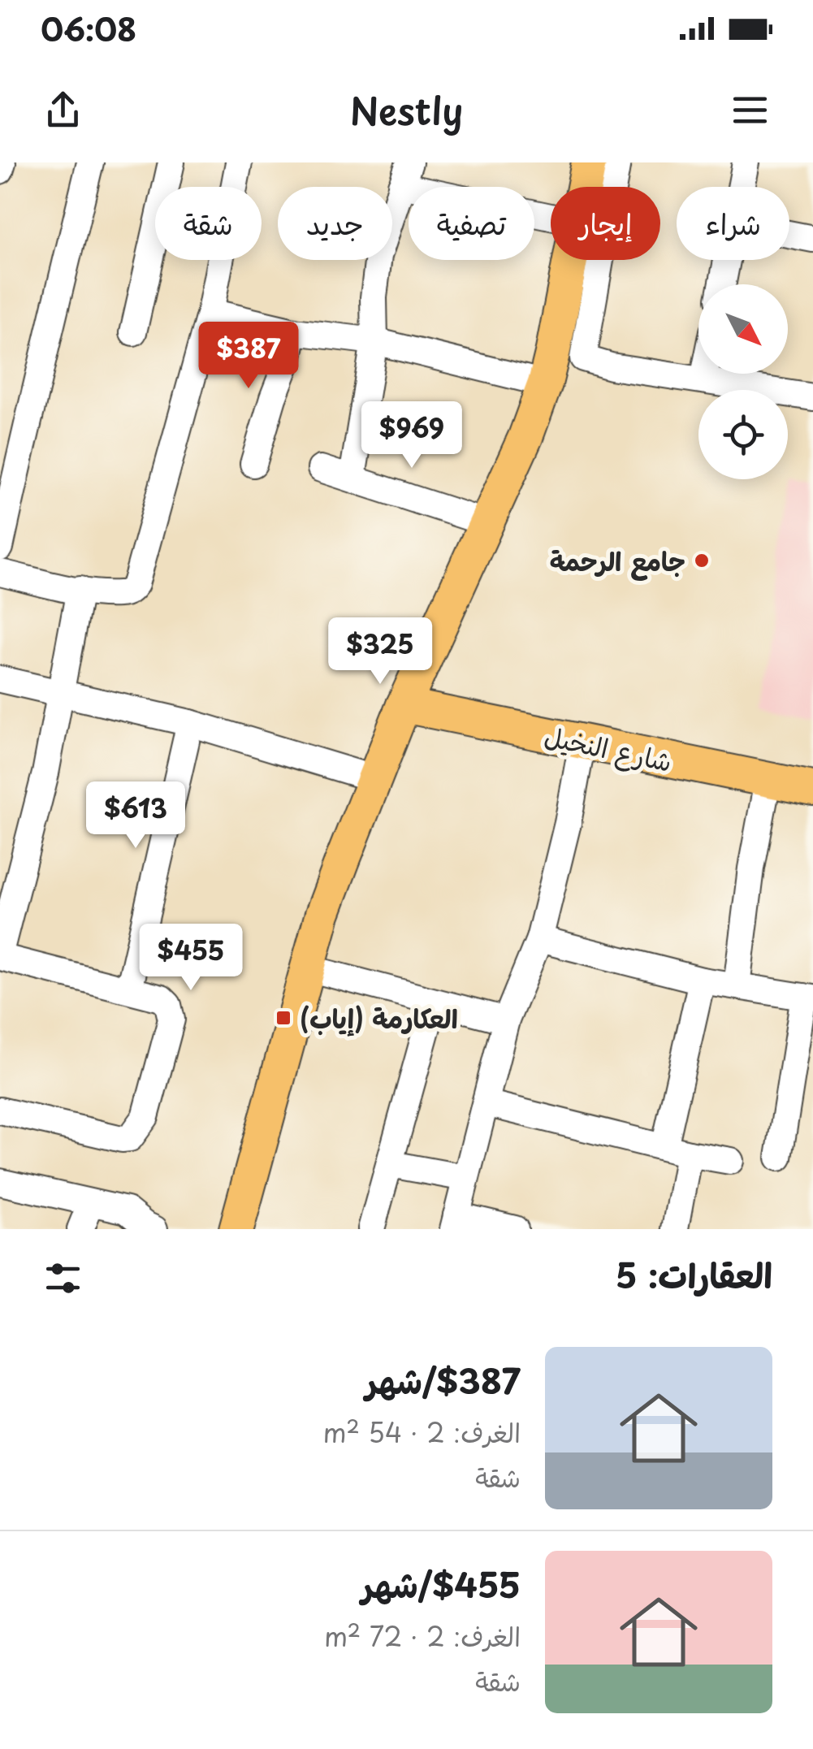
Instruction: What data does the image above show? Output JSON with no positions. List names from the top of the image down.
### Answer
{
  "streets": {
    "main road": ["شارع النخيل"]
  },
  "places": {
    "other": ["جامع الرحمة"],
    "transit": ["العكارمة (إياب)"]
  },
  "north": "bottom right",
  "page": {
    "status": "06:08",
    "header": "Nestly",
    "chip": [
      "شراء",
      "إيجار",
      "تصفية",
      "جديد",
      "شقة"
    ],
    "price": [
      "$387",
      "$969",
      "$325",
      "$613",
      "$455"
    ],
    "heading": "العقارات: 5",
    "list": [
      {
        "name": "$387/شهر",
        "note": "الغرف: 2 · 54 m² · شقة"
      },
      {
        "name": "$455/شهر",
        "note": "الغرف: 2 · 72 m² · شقة"
      }
    ]
  }
}
